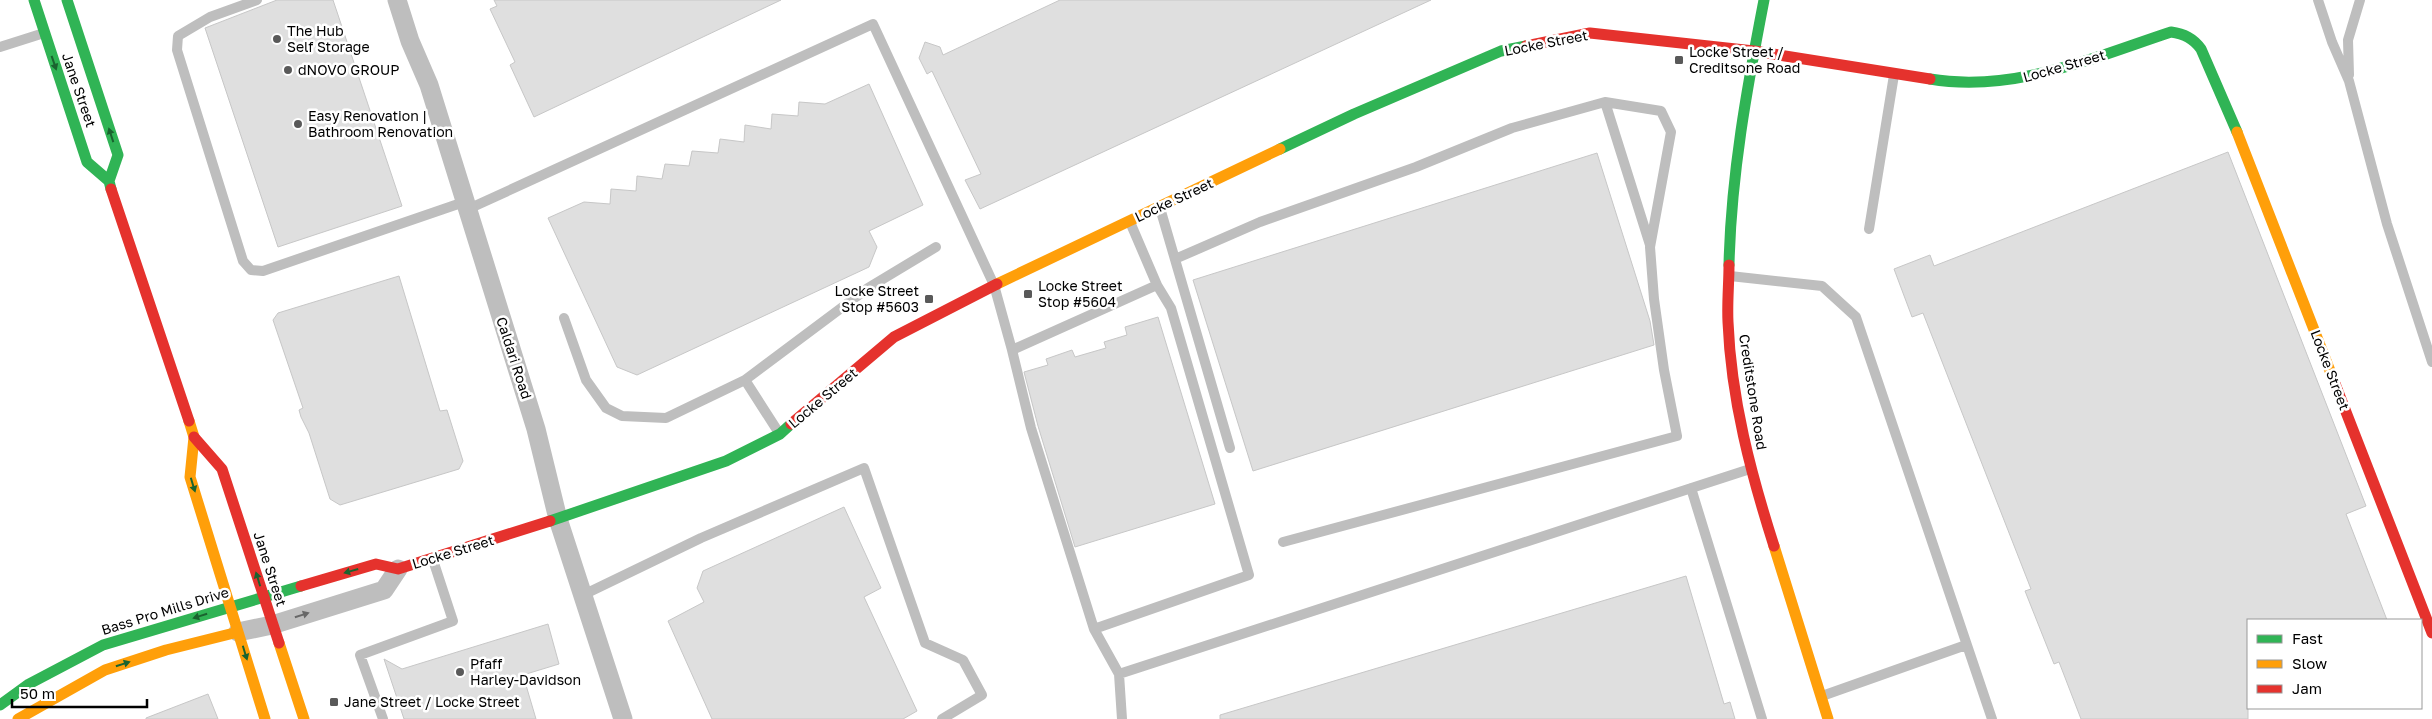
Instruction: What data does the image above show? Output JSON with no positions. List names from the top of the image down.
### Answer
{
  "streets": {
    "street": [
      "Locke Street",
      "Jane Street",
      "Caldari Road",
      "Creditstone Road",
      "Bass Pro Mills Drive"
    ]
  },
  "crossings": [
    ["Locke Street", "Jane Street"],
    ["Locke Street", "Caldari Road"],
    ["Locke Street", "Creditstone Road"],
    ["Locke Street", "Bass Pro Mills Drive"],
    ["Jane Street", "Bass Pro Mills Drive"]
  ],
  "places": {
    "other": [
      "The Hub Self Storage",
      "dNOVO GROUP",
      "Easy Renovation | Bathroom Renovation",
      "Pfaff Harley-Davidson"
    ],
    "transit": [
      "Locke Street / Creditsone Road",
      "Locke Street Stop #5604",
      "Locke Street Stop #5603",
      "Jane Street / Locke Street"
    ]
  },
  "legend": ["Fast", "Slow", "Jam"],
  "scale_bar": "50 m"
}
